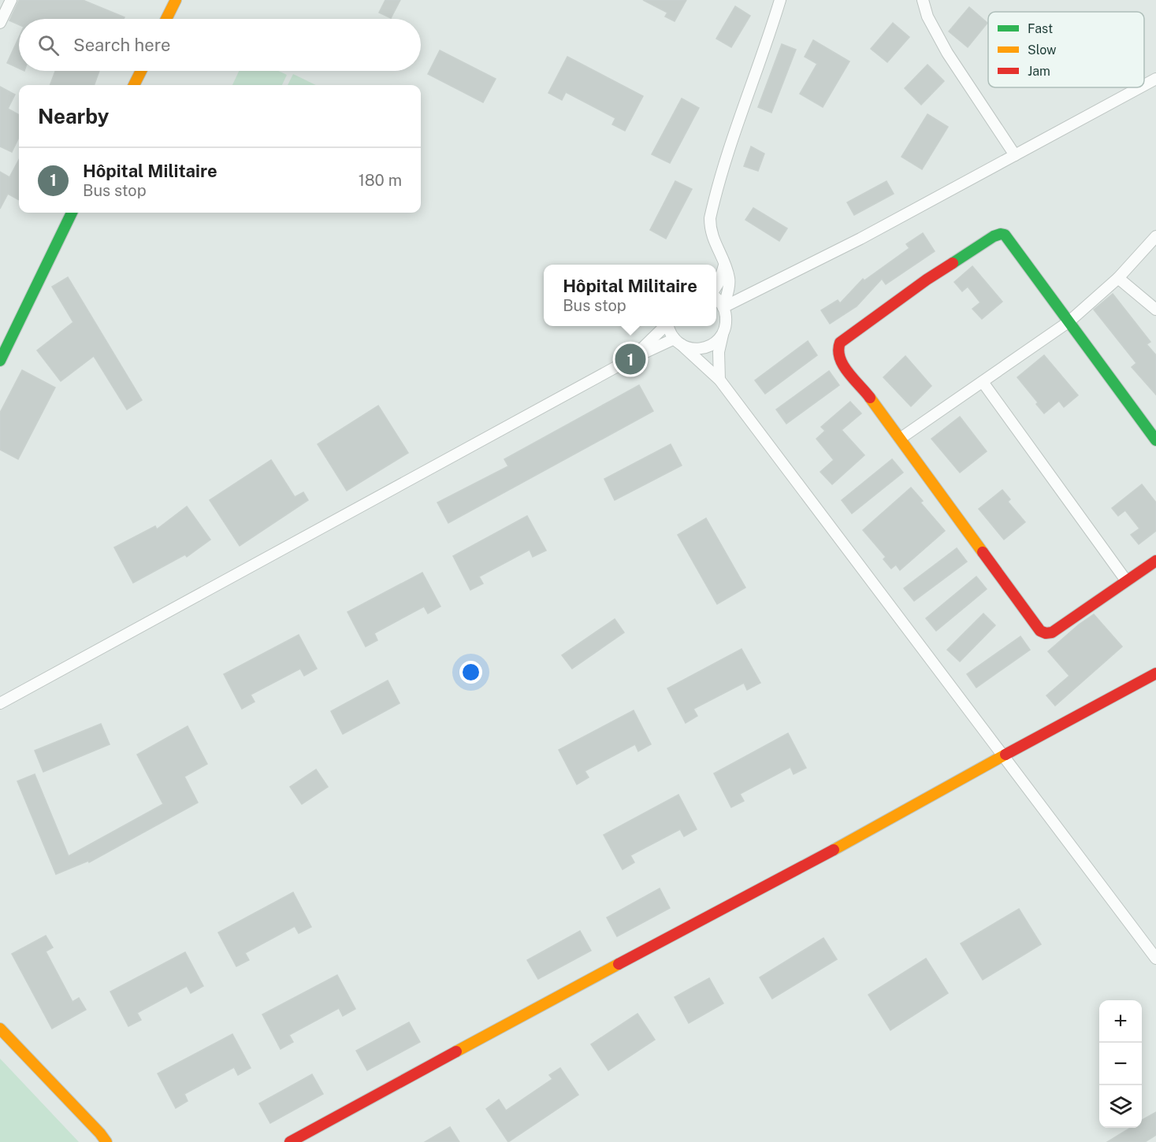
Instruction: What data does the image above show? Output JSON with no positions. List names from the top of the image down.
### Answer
{
  "legend": ["Fast", "Slow", "Jam"],
  "page": {
    "search": "Search here",
    "heading": "Nearby",
    "list": [
      {
        "mark": "1",
        "name": "Hôpital Militaire",
        "note": "Bus stop",
        "value": "180 m"
      }
    ],
    "popup": ["Hôpital Militaire", "Bus stop"],
    "pins": "1",
    "map_buttons": ["+", "−"]
  }
}
